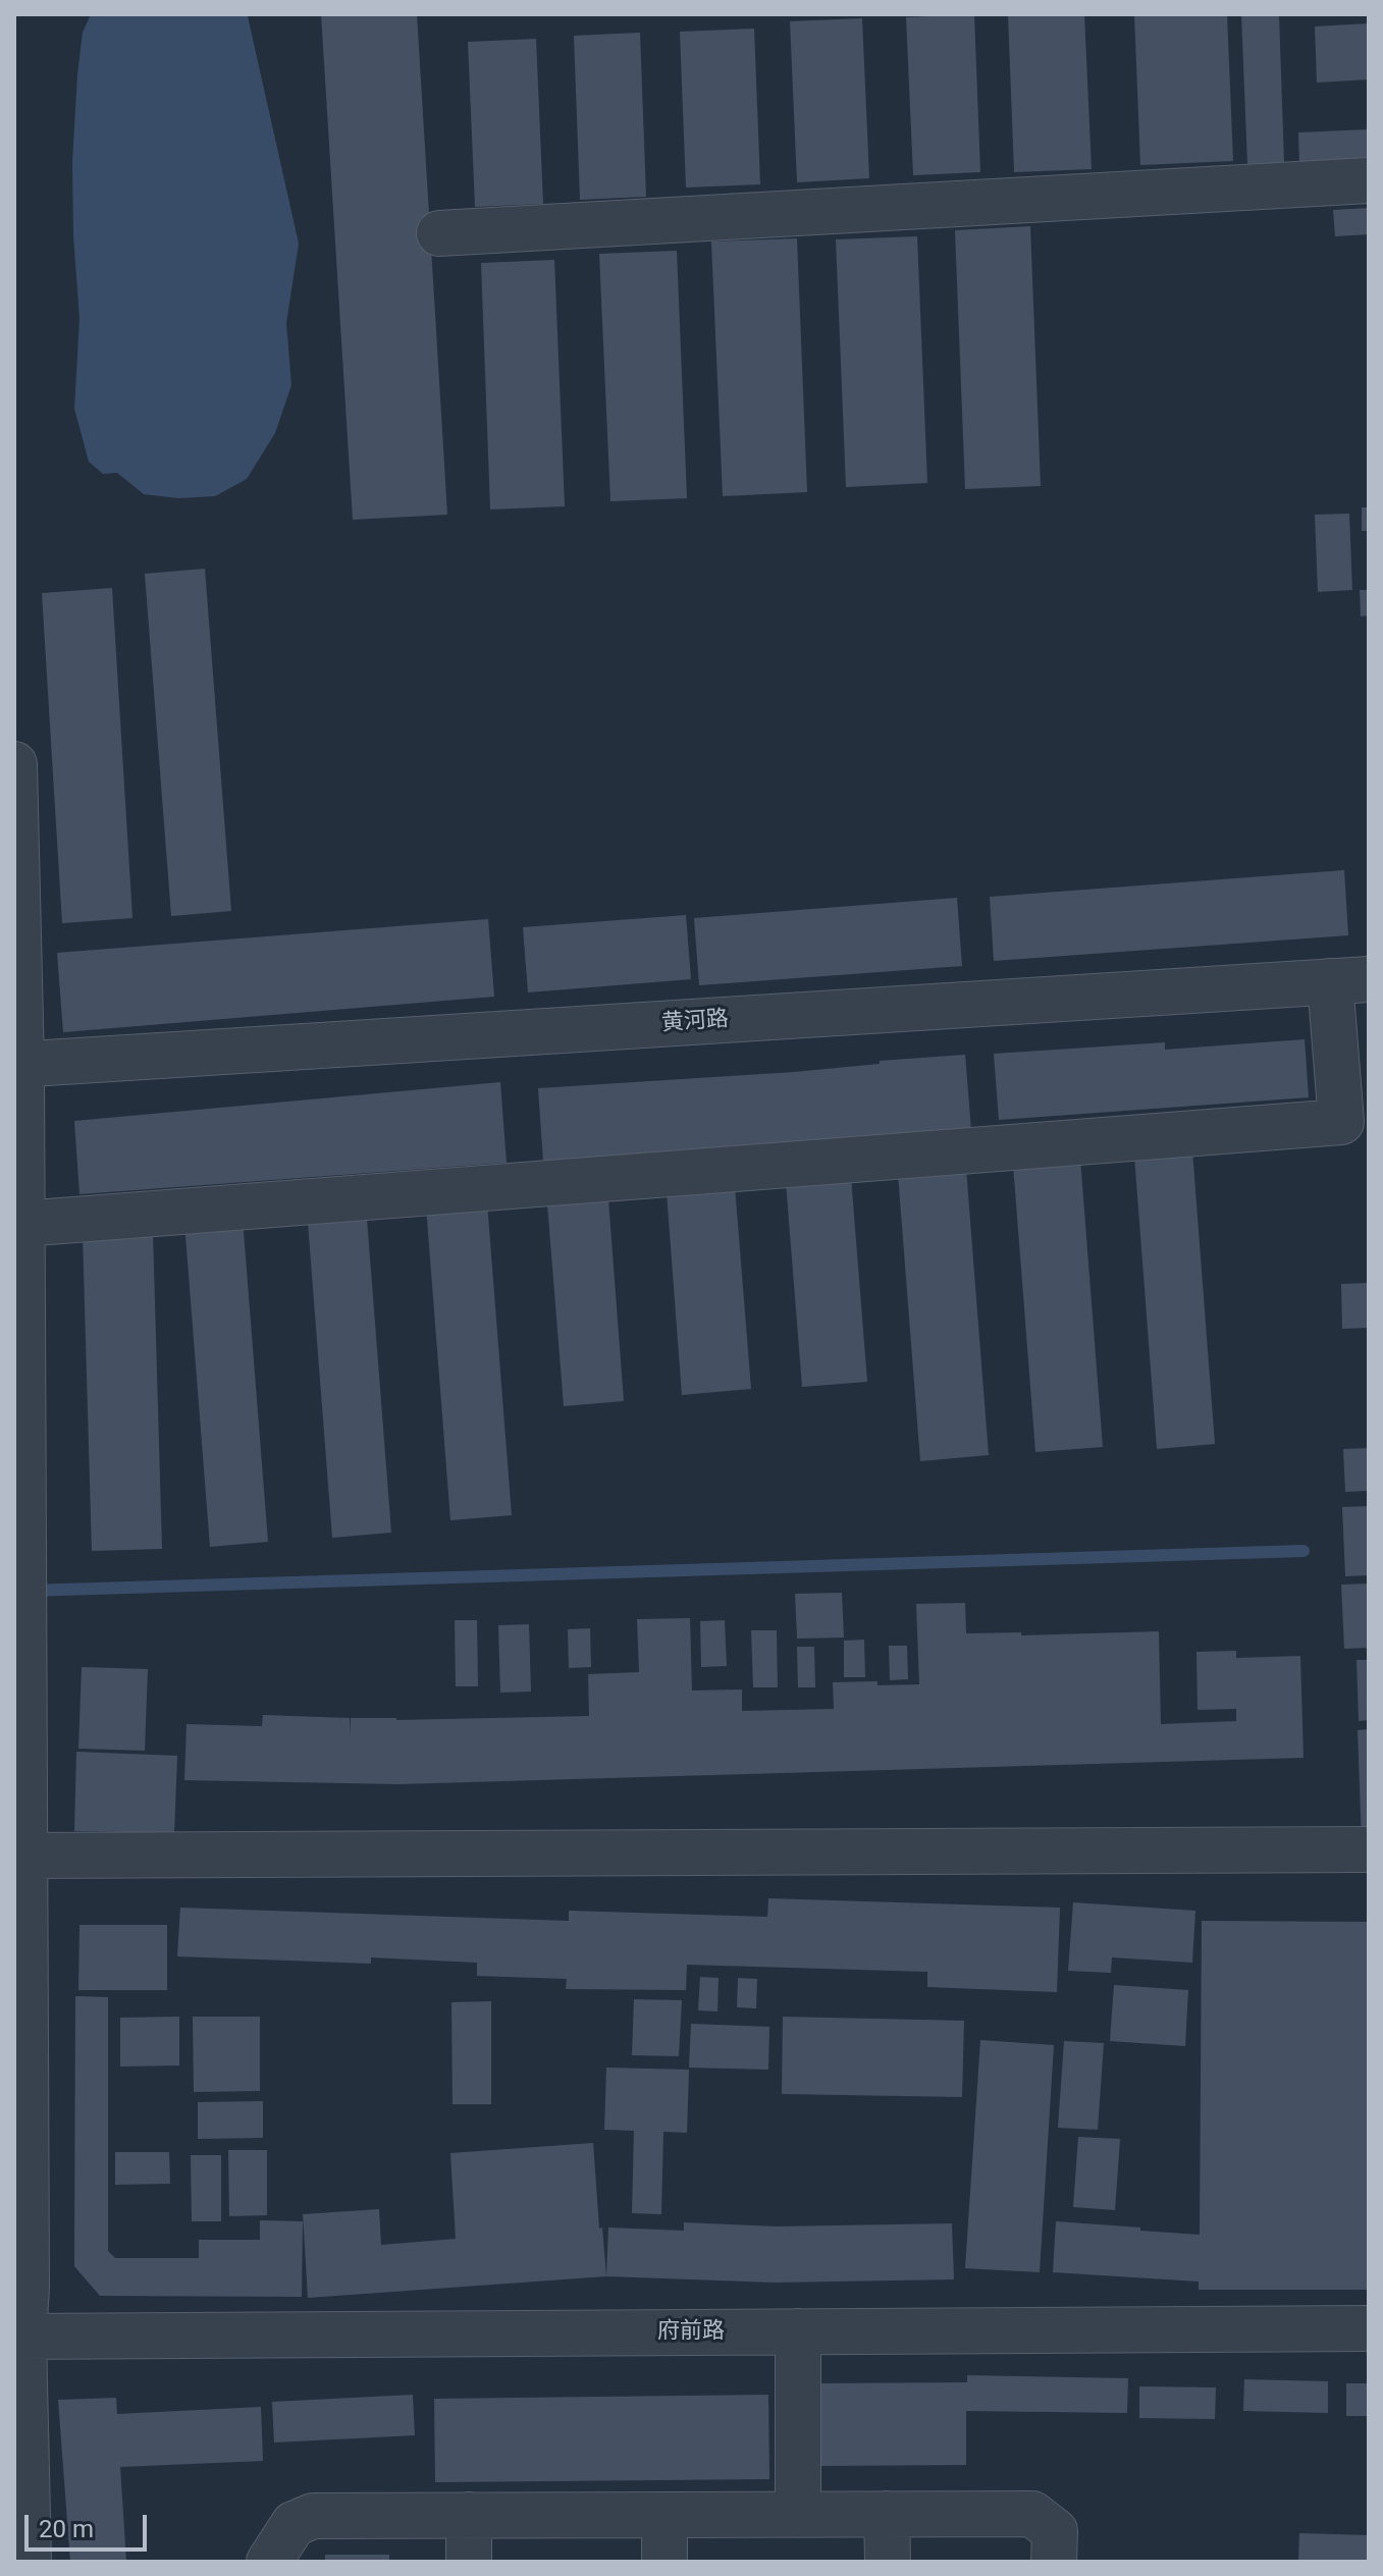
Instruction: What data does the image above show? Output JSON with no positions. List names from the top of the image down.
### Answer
{
  "streets": {
    "street": ["黄河路", "府前路"]
  },
  "scale_bar": "20 m"
}
